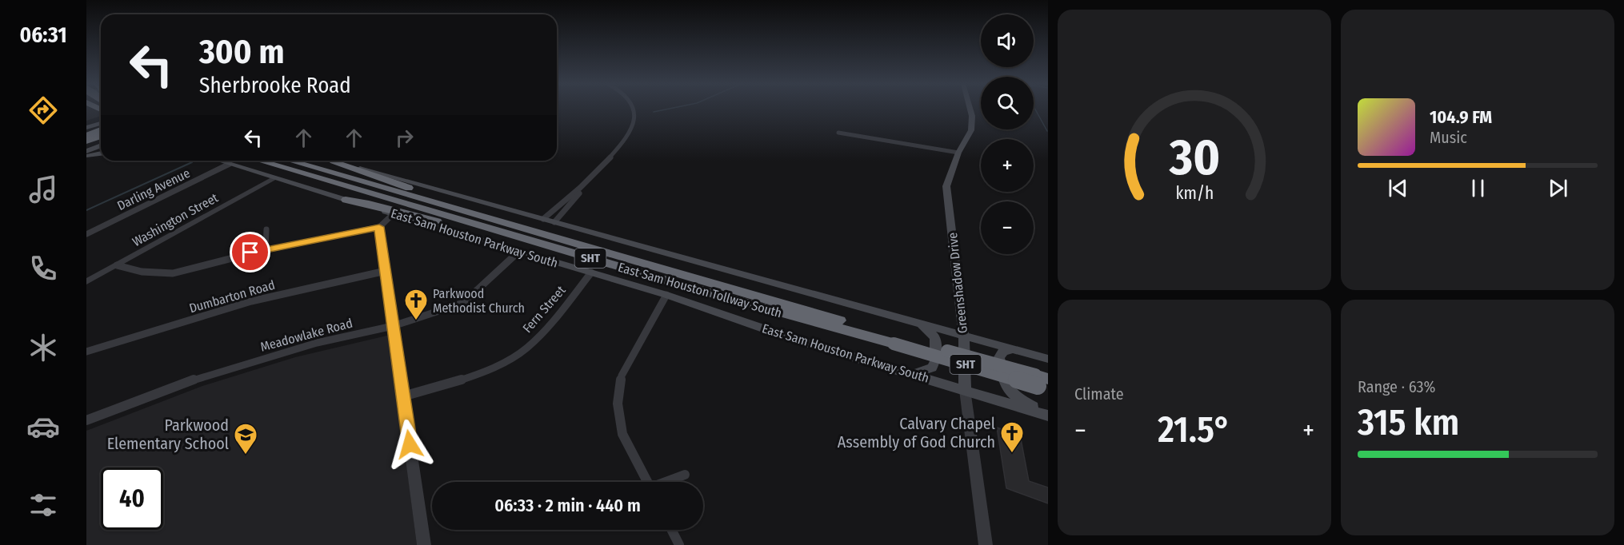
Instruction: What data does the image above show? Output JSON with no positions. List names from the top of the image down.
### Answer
{
  "streets": {
    "highway": ["SHT", "East Sam Houston Tollway South"],
    "main road": ["East Sam Houston Parkway South", "Greenshadow Drive"],
    "street": [
      "Darling Avenue",
      "Washington Street",
      "Dumbarton Road",
      "Fern Street",
      "Meadowlake Road"
    ]
  },
  "crossings": [
    ["Darling Avenue", "East Sam Houston Parkway South"],
    ["Washington Street", "East Sam Houston Parkway South"],
    ["East Sam Houston Parkway South", "Greenshadow Drive"],
    ["East Sam Houston Parkway South", "Fern Street"],
    ["East Sam Houston Parkway South", "Meadowlake Road"]
  ],
  "places": {
    "church": ["Parkwood Methodist Church", "Calvary Chapel Assembly of God Church"],
    "school or university": ["Parkwood Elementary School"]
  },
  "page": {
    "tabs": "06:31",
    "map_buttons": ["+", "−"],
    "turn": ["300 m", "Sherbrooke Road"],
    "song": ["104.9 FM", "Music"],
    "tile": [
      "Climate",
      ["Range · 63%", "315 km"]
    ],
    "heat": ["−", "21.5°", "+"],
    "limit": "40",
    "trip": "06:33 · 2 min · 440 m",
    "gauge": ["30", "km/h"]
  }
}
